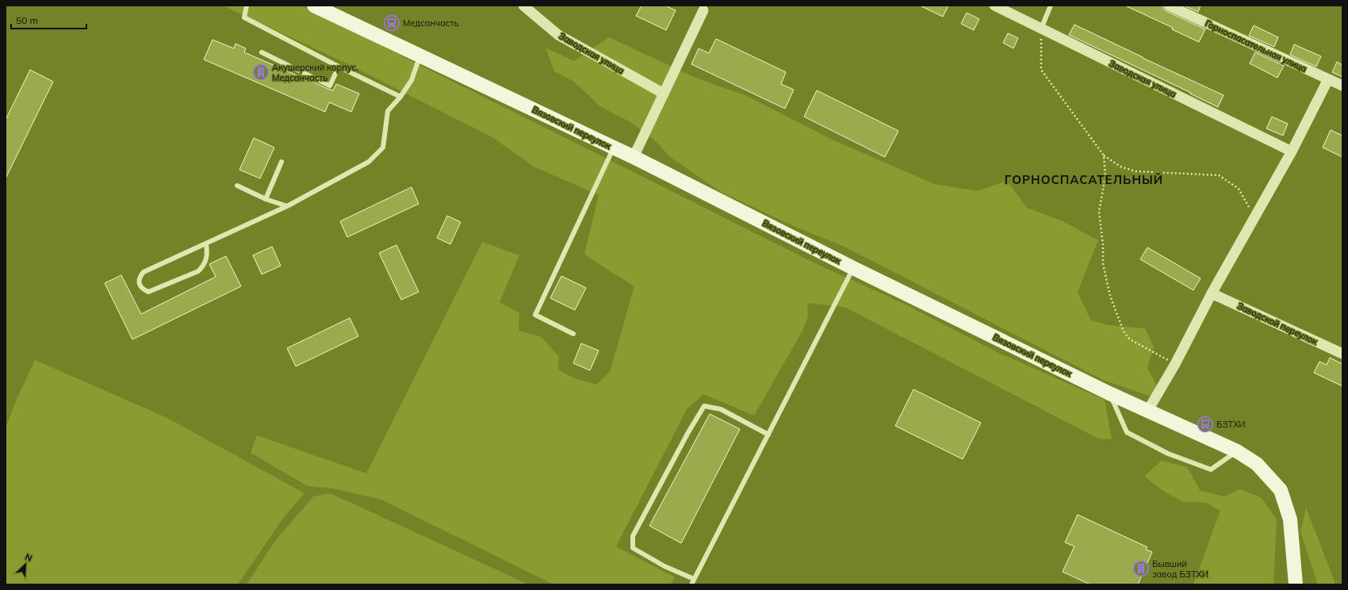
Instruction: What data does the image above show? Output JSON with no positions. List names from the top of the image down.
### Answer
{
  "streets": {
    "street": [
      "Горноспасательная улица",
      "Заводская улица",
      "Вязовский переулок",
      "Заводской переулок"
    ]
  },
  "districts": ["ГОРНОСПАСАТЕЛЬНЫЙ"],
  "places": {
    "bus stop": ["Медсанчасть", "БЗТХИ"],
    "building": ["Акушерский корпус, Медсанчасть", "Бывший завод БЗТХИ"]
  },
  "scale_bar": "50 m",
  "north": "top right"
}
